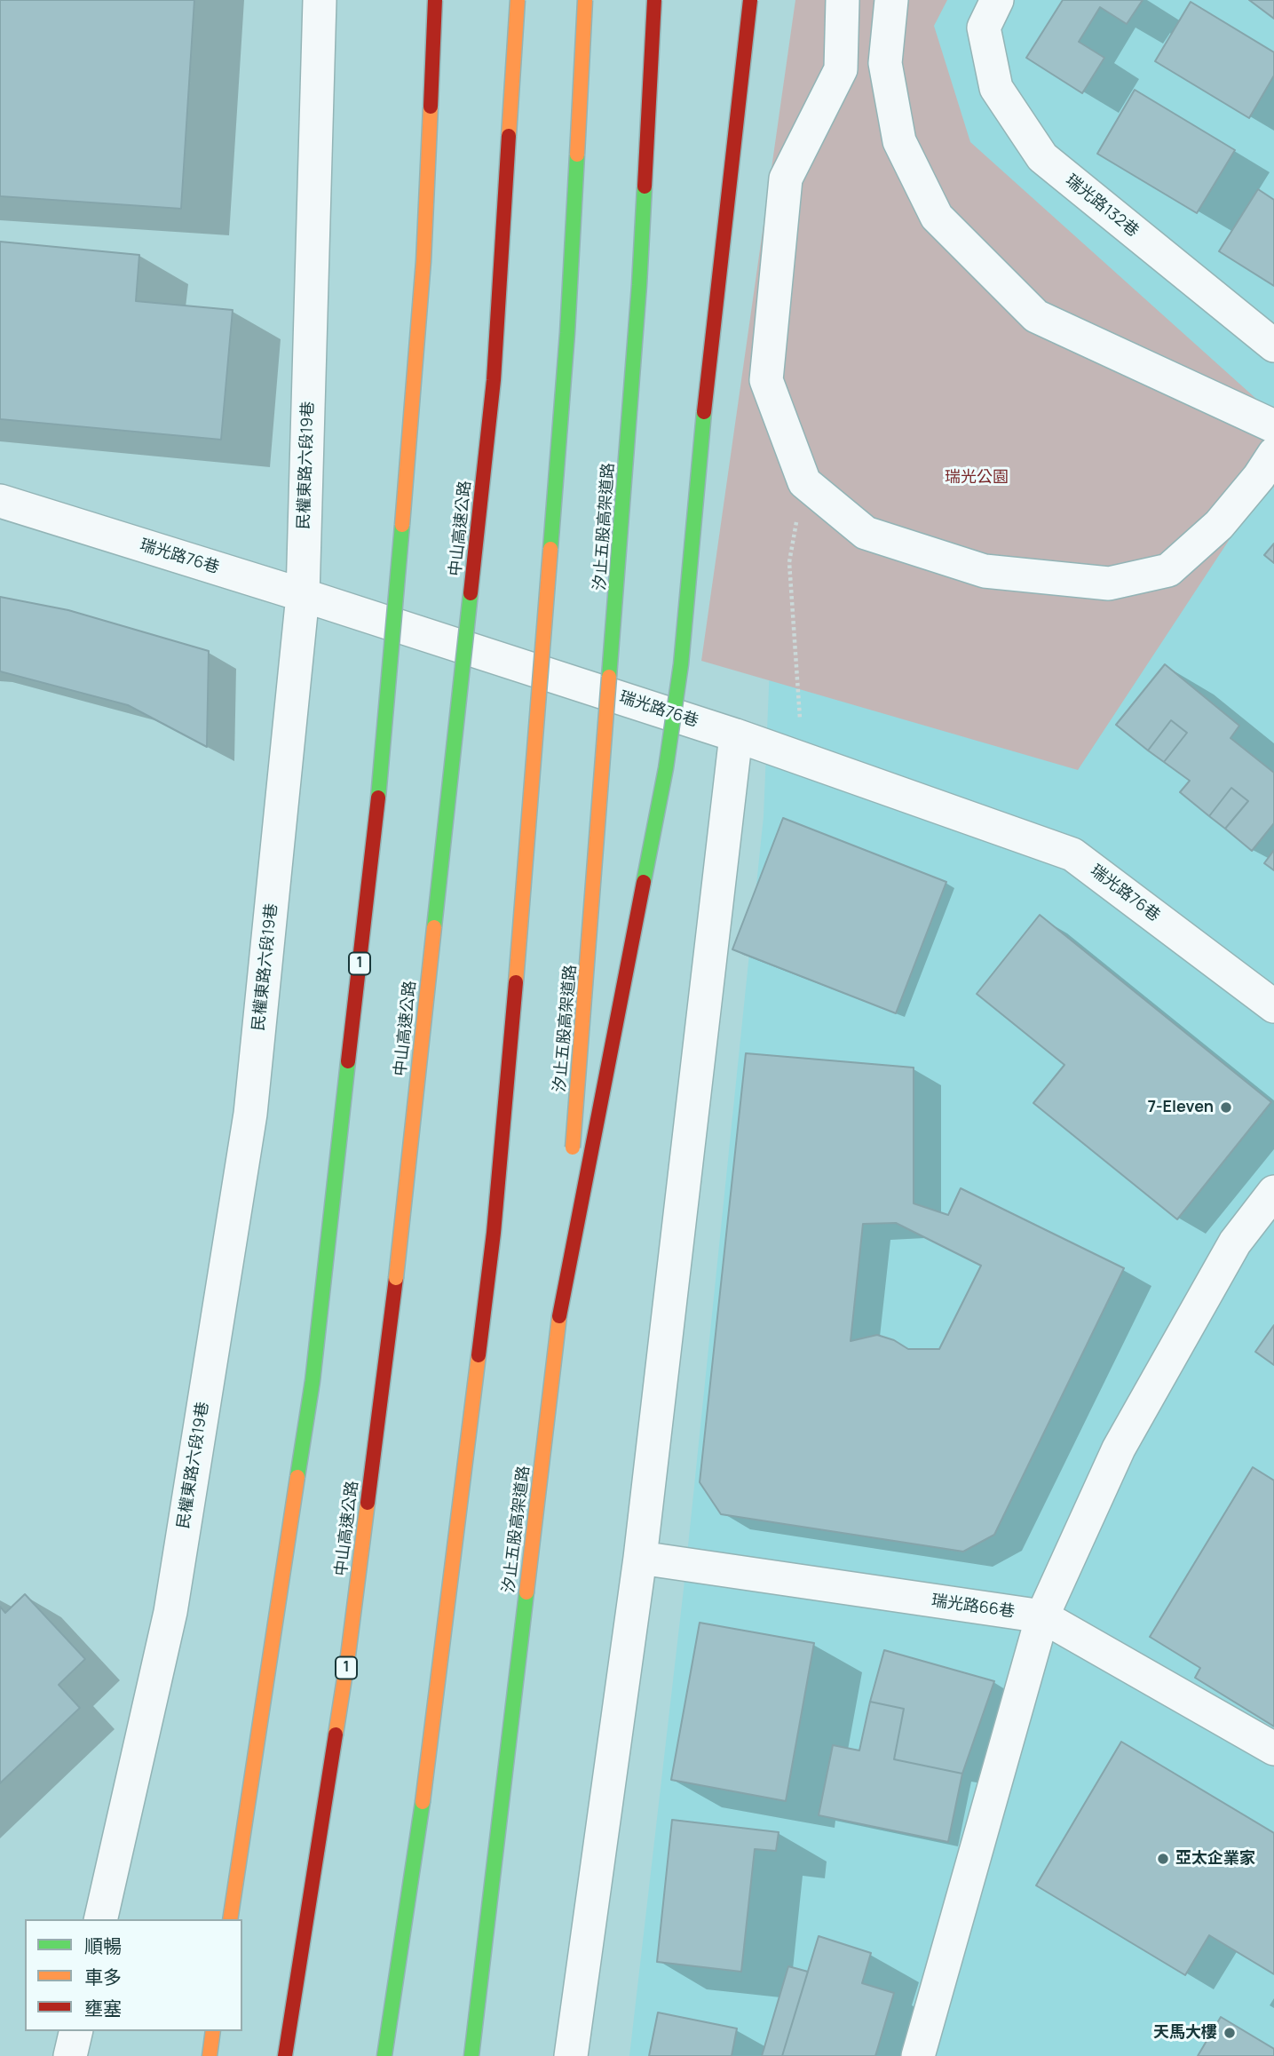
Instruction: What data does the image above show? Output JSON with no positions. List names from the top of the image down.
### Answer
{
  "streets": {
    "highway": ["汐止五股高架道路", "中山高速公路", "1"],
    "street": [
      "瑞光路132巷",
      "民權東路六段19巷",
      "瑞光路76巷",
      "瑞光路66巷"
    ]
  },
  "crossings": [
    ["民權東路六段19巷", "瑞光路76巷"]
  ],
  "parks": ["瑞光公園"],
  "places": ["7-Eleven", "亞太企業家", "天馬大樓"],
  "legend": ["順暢", "車多", "壅塞"]
}
